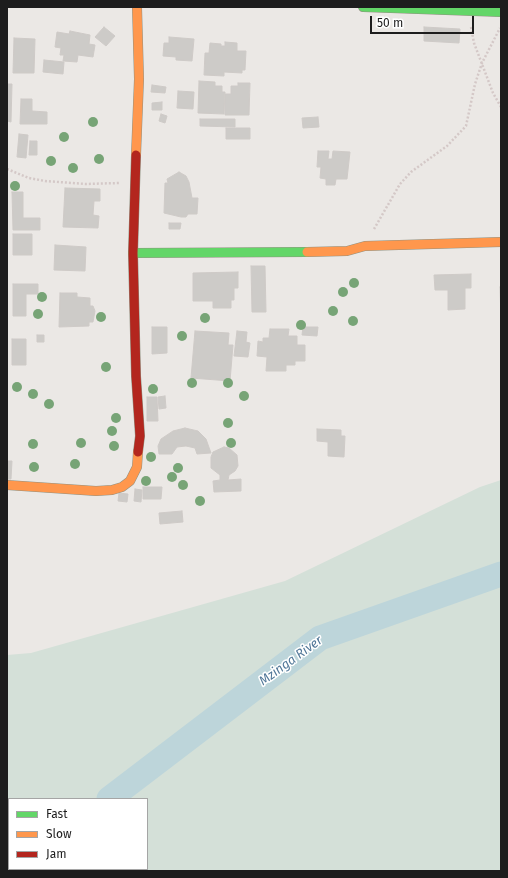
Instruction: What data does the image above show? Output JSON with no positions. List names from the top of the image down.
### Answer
{
  "water": ["Mzinga River"],
  "legend": ["Fast", "Slow", "Jam"],
  "scale_bar": "50 m"
}
